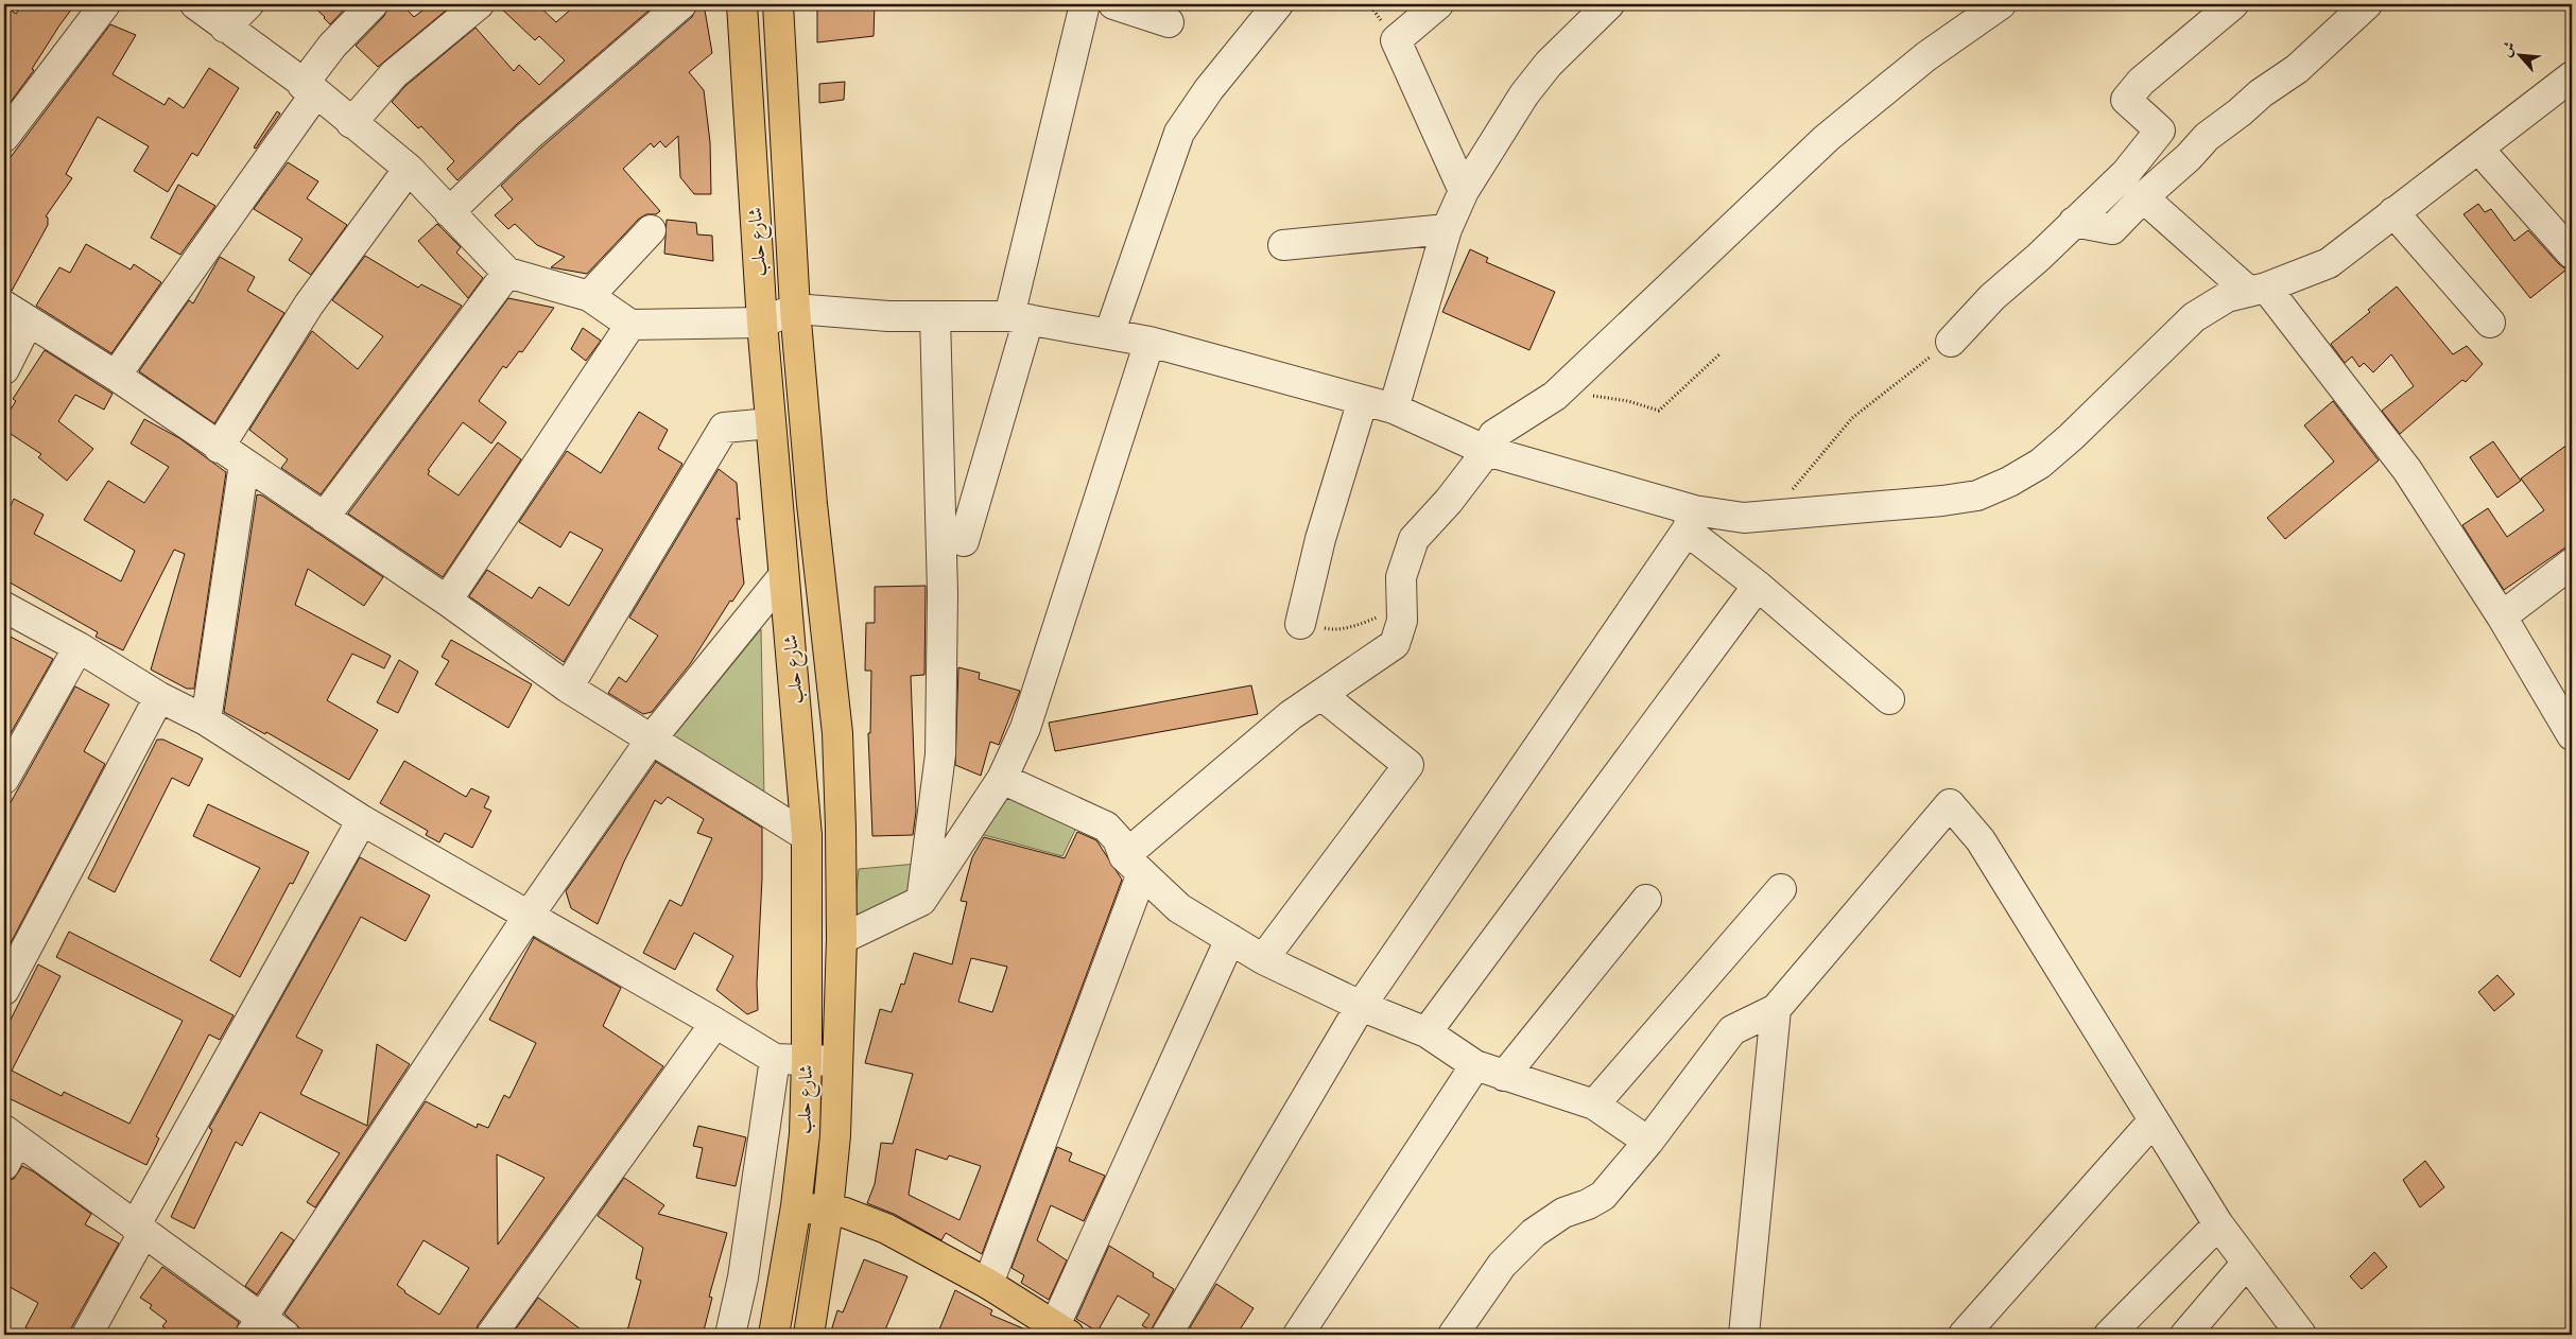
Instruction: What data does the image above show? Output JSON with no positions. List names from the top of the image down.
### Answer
{
  "streets": {
    "main road": ["شارع حلب"]
  },
  "north": "top left"
}
